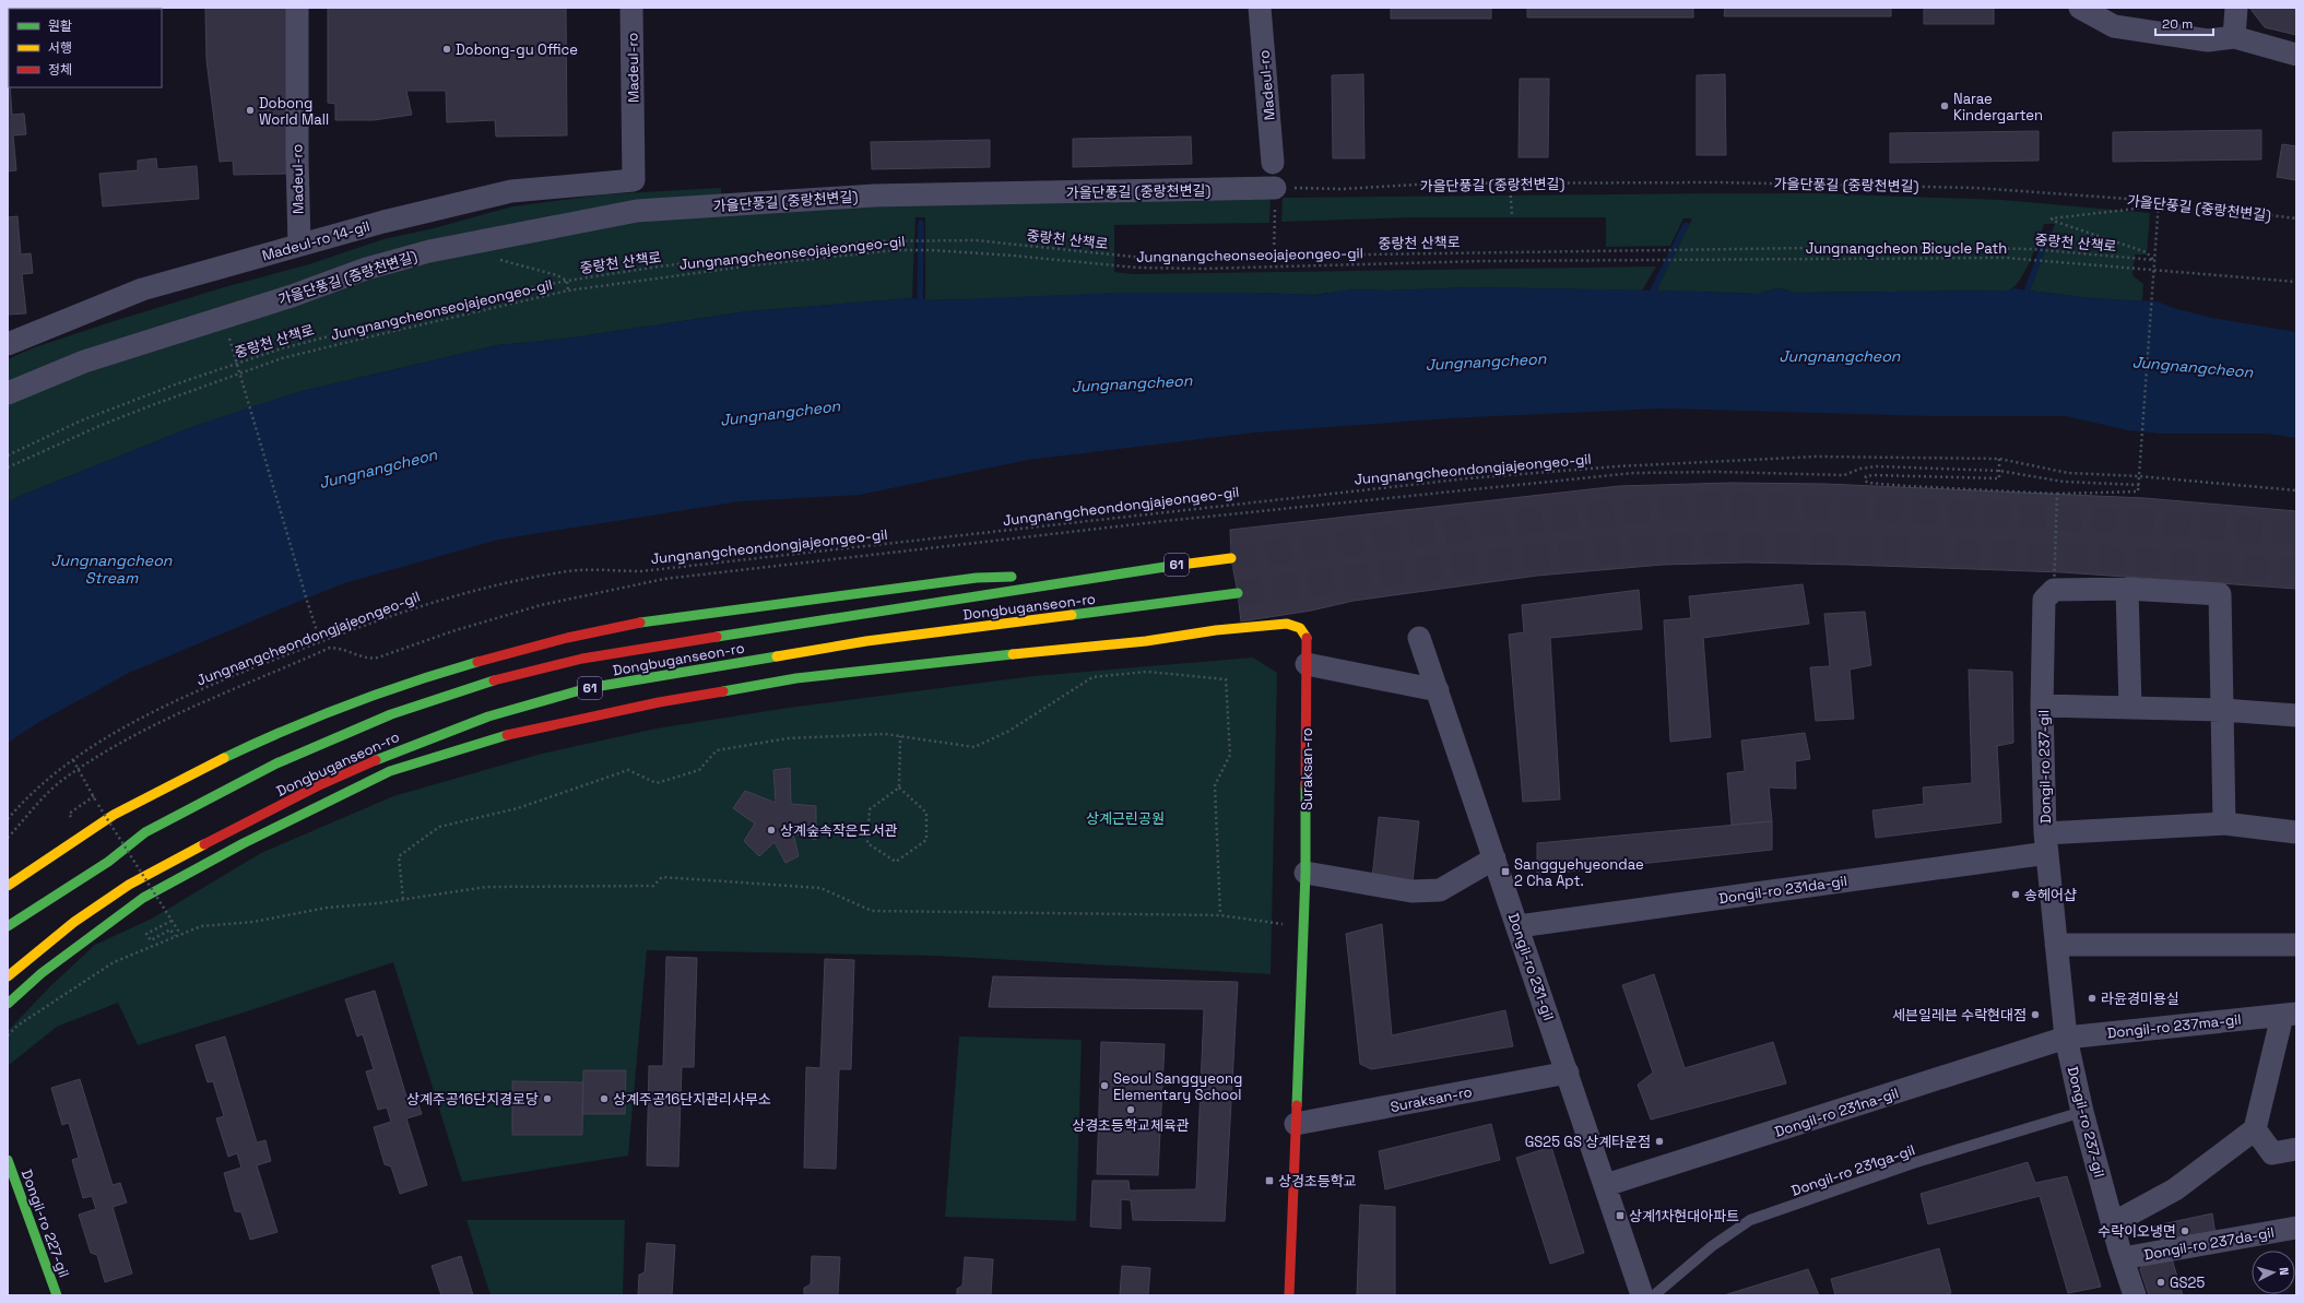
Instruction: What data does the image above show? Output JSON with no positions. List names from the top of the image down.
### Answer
{
  "streets": {
    "main road": [
      "61",
      "Dongbuganseon-ro",
      "Suraksan-ro",
      "Dongil-ro 227-gil"
    ],
    "street": [
      "Madeul-ro",
      "가을단풍길 (중랑천변길)",
      "Madeul-ro 14-gil",
      "Dongil-ro 237-gil",
      "Dongil-ro 231da-gil",
      "Dongil-ro 231-gil",
      "Dongil-ro 237ma-gil",
      "Dongil-ro 231na-gil",
      "Dongil-ro 237da-gil"
    ],
    "lane": ["Dongil-ro 231ga-gil"],
    "path": [
      "중랑천 산책로",
      "Jungnangcheon Bicycle Path",
      "Jungnangcheonseojajeongeo-gil",
      "Jungnangcheondongjajeongeo-gil"
    ]
  },
  "crossings": [
    ["Madeul-ro", "Madeul-ro 14-gil"],
    ["Jungnangcheon Bicycle Path", "Jungnangcheonseojajeongeo-gil"],
    ["Dongil-ro 237-gil", "Dongil-ro 231da-gil"],
    ["Dongil-ro 237-gil", "Dongil-ro 237ma-gil"],
    ["Dongil-ro 237-gil", "Dongil-ro 231na-gil"],
    ["Dongil-ro 237-gil", "Dongil-ro 231ga-gil"],
    ["Dongil-ro 237-gil", "Dongil-ro 237da-gil"],
    ["Suraksan-ro", "Dongil-ro 231-gil"],
    ["Dongil-ro 231da-gil", "Dongil-ro 231-gil"],
    ["Dongil-ro 231-gil", "Dongil-ro 231na-gil"],
    ["Dongil-ro 237ma-gil", "Dongil-ro 231na-gil"]
  ],
  "water": ["Jungnangcheon", "Jungnangcheon Stream"],
  "parks": ["상계근린공원"],
  "places": {
    "other": [
      "Dobong-gu Office",
      "Narae Kindergarten",
      "Dobong World Mall",
      "상계숲속작은도서관",
      "송헤어샵",
      "라윤경미용실",
      "세븐일레븐 수락현대점",
      "Seoul Sanggyeong Elementary School",
      "상계주공16단지경로당",
      "상계주공16단지관리사무소",
      "상경초등학교체육관",
      "GS25 GS 상계타운점",
      "수락이오냉면",
      "GS25"
    ],
    "transit": ["Sanggyehyeondae 2 Cha Apt.", "상겅초등학교", "상계1차현대아파트"]
  },
  "legend": ["원활", "서행", "정체"],
  "scale_bar": "20 m",
  "north": "right"
}
